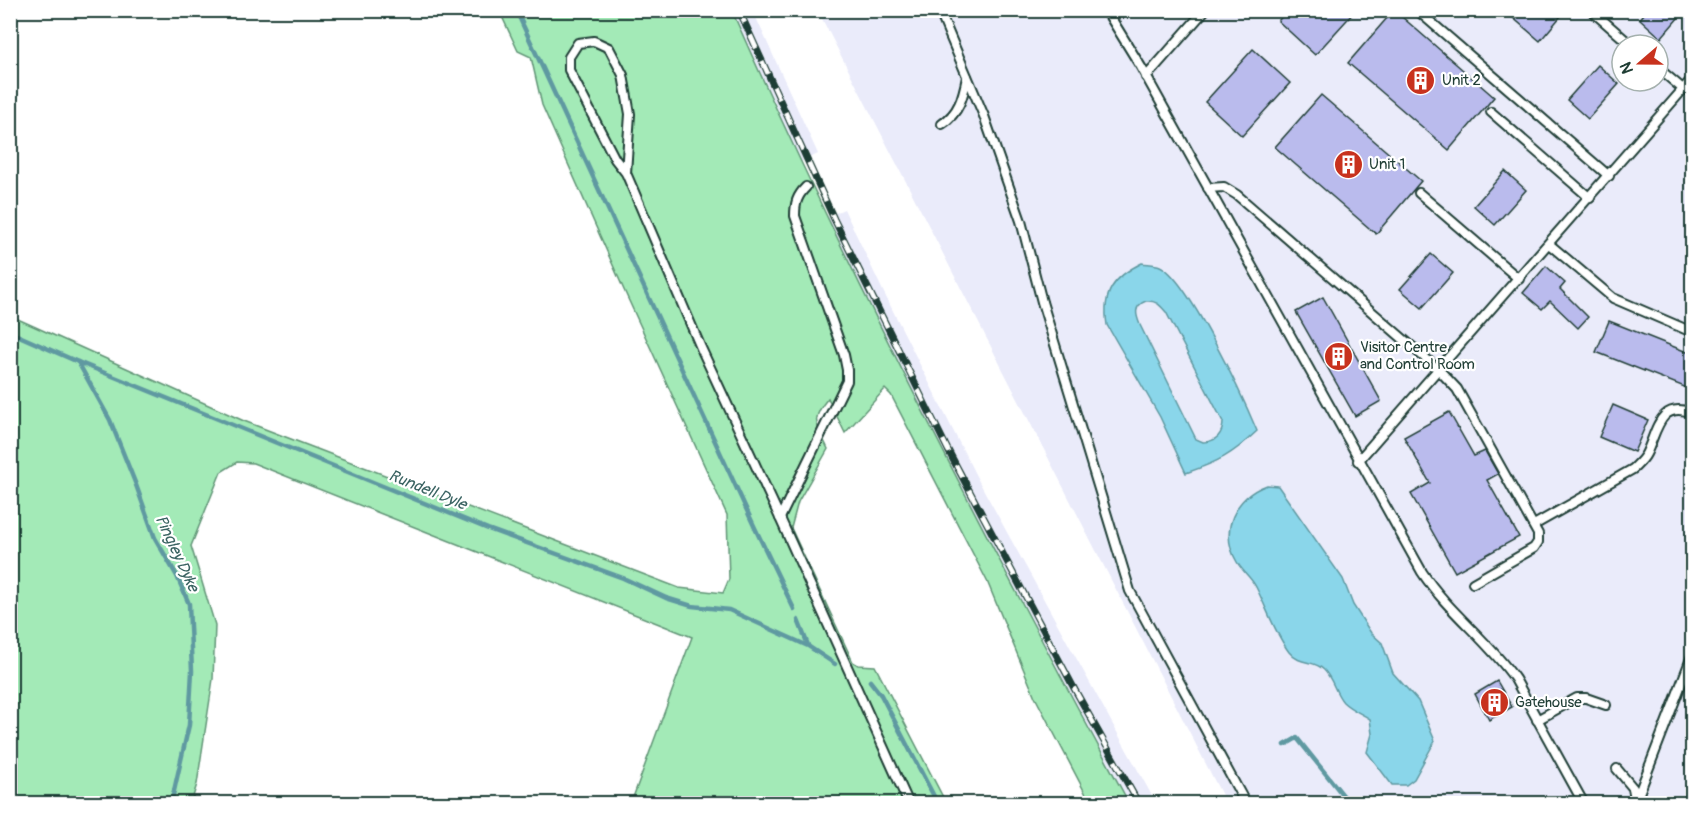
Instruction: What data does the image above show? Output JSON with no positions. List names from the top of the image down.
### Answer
{
  "water": ["Rundell Dyle", "Pingley Dyke"],
  "places": {
    "building": [
      "Unit 2",
      "Unit 1",
      "Visitor Centre and Control Room",
      "Gatehouse"
    ]
  },
  "north": "left"
}
